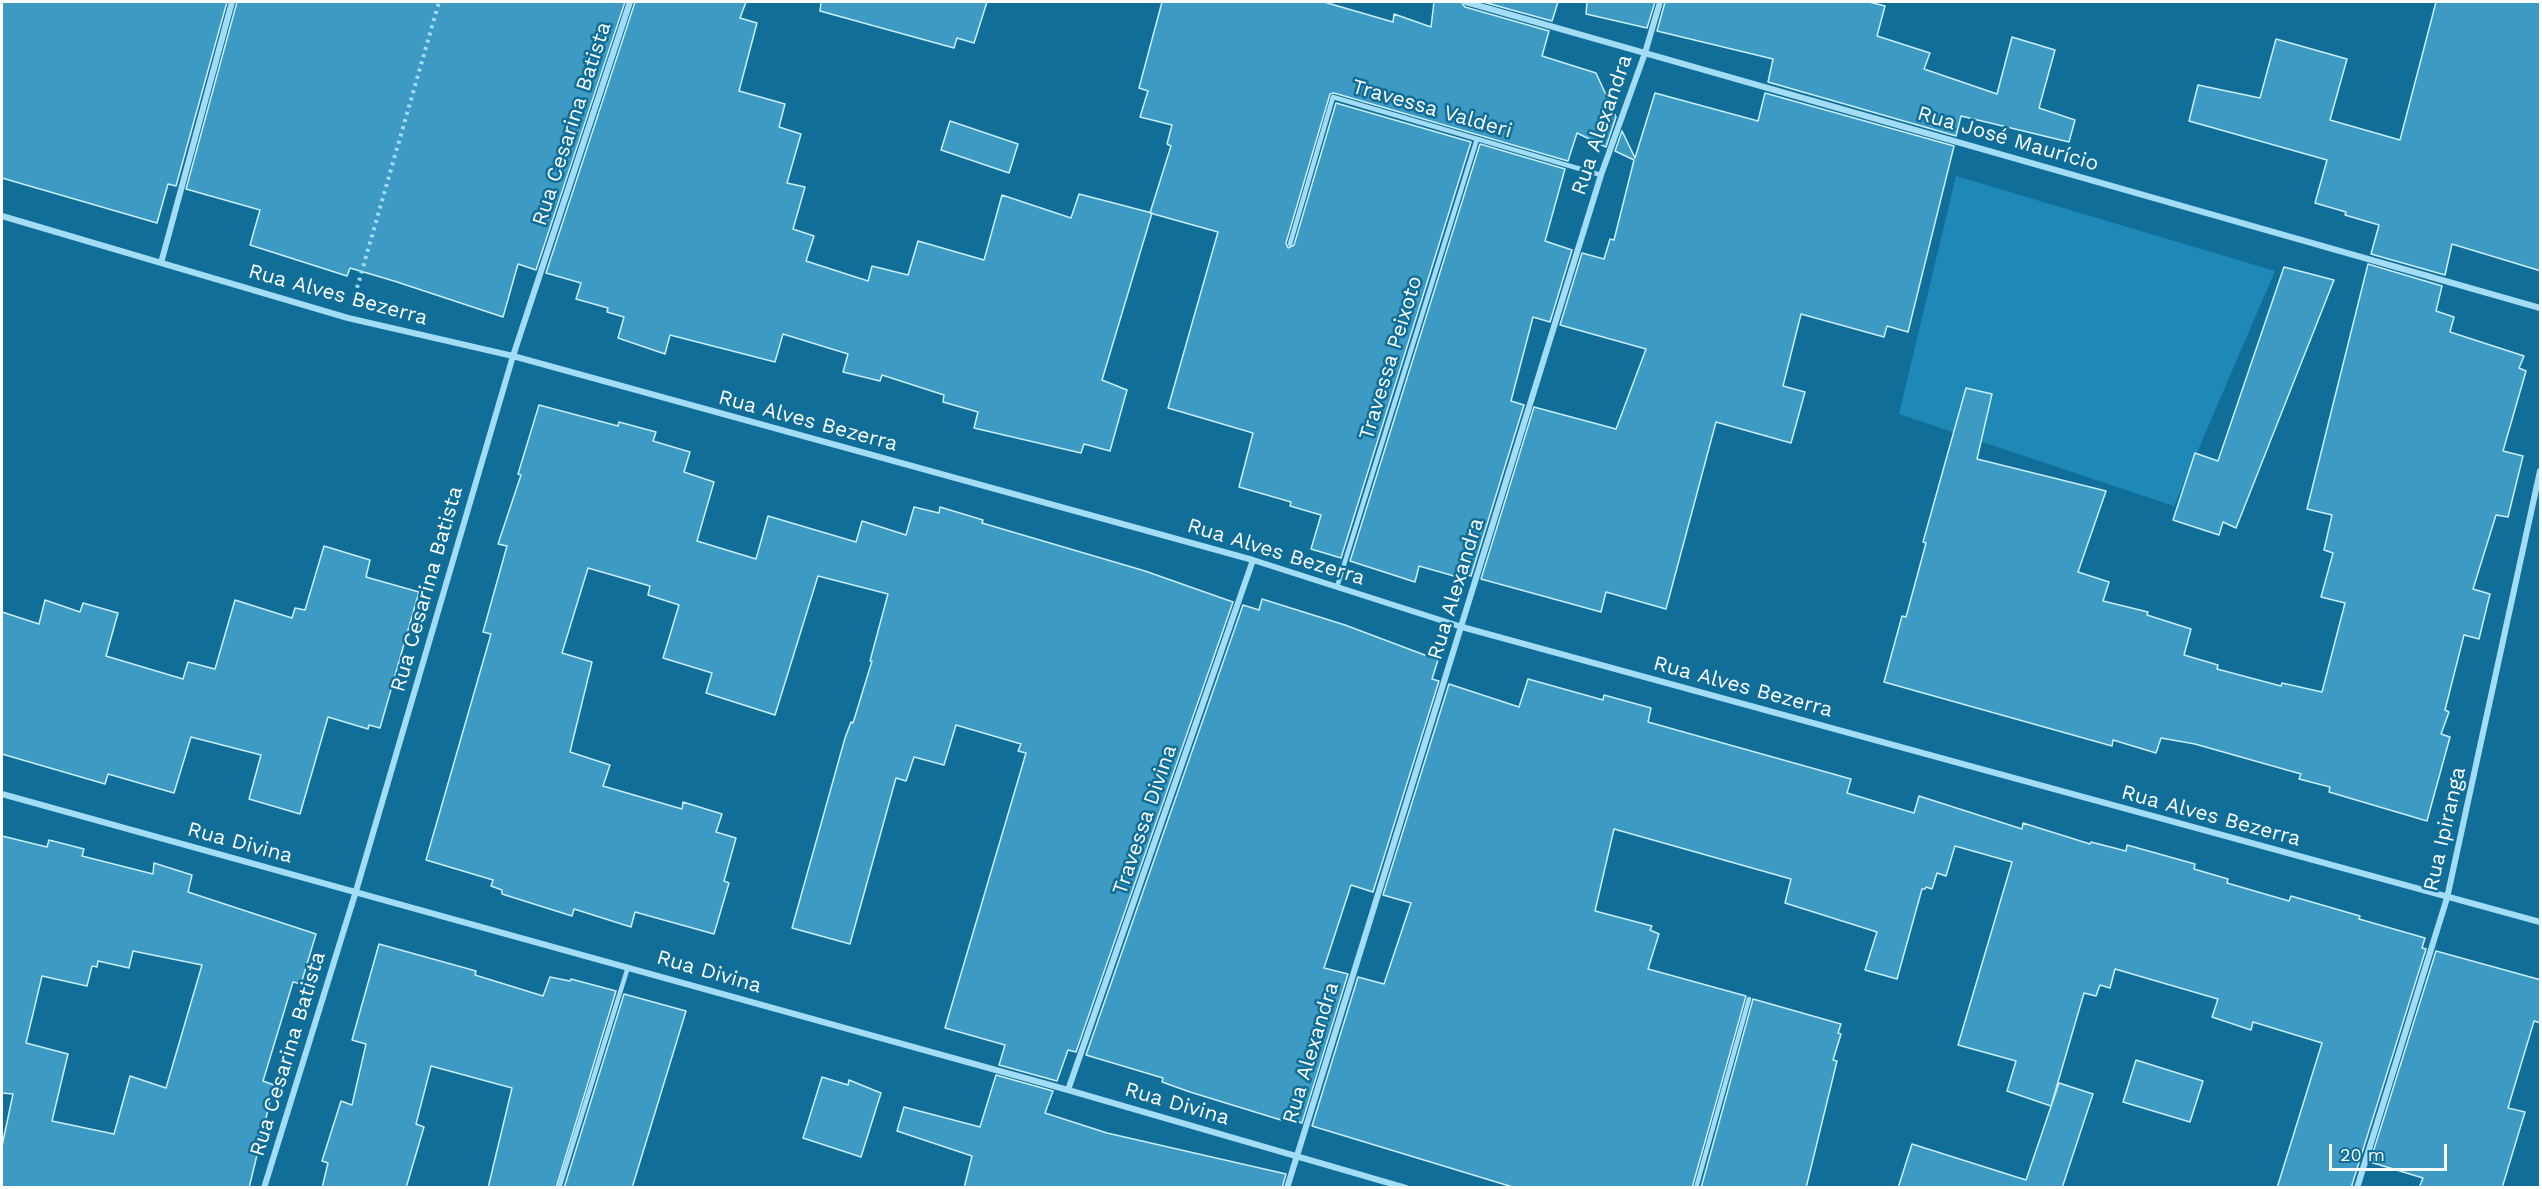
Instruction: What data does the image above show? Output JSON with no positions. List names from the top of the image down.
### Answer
{
  "streets": {
    "street": [
      "Rua Cesarina Batista",
      "Rua Alexandra",
      "Rua José Maurício",
      "Rua Alves Bezerra",
      "Travessa Divina",
      "Rua Ipiranga",
      "Rua Divina"
    ],
    "lane": ["Travessa Valderi", "Travessa Peixoto"]
  },
  "crossings": [
    ["Travessa Valderi", "Rua Alexandra"],
    ["Travessa Valderi", "Travessa Peixoto"],
    ["Rua Cesarina Batista", "Rua Alves Bezerra"],
    ["Rua Cesarina Batista", "Rua Divina"],
    ["Rua Alexandra", "Rua José Maurício"],
    ["Rua Alexandra", "Rua Alves Bezerra"],
    ["Rua Alexandra", "Rua Divina"],
    ["Rua Alves Bezerra", "Travessa Peixoto"],
    ["Rua Alves Bezerra", "Travessa Divina"],
    ["Rua Alves Bezerra", "Rua Ipiranga"],
    ["Travessa Divina", "Rua Divina"]
  ],
  "scale_bar": "20 m"
}
